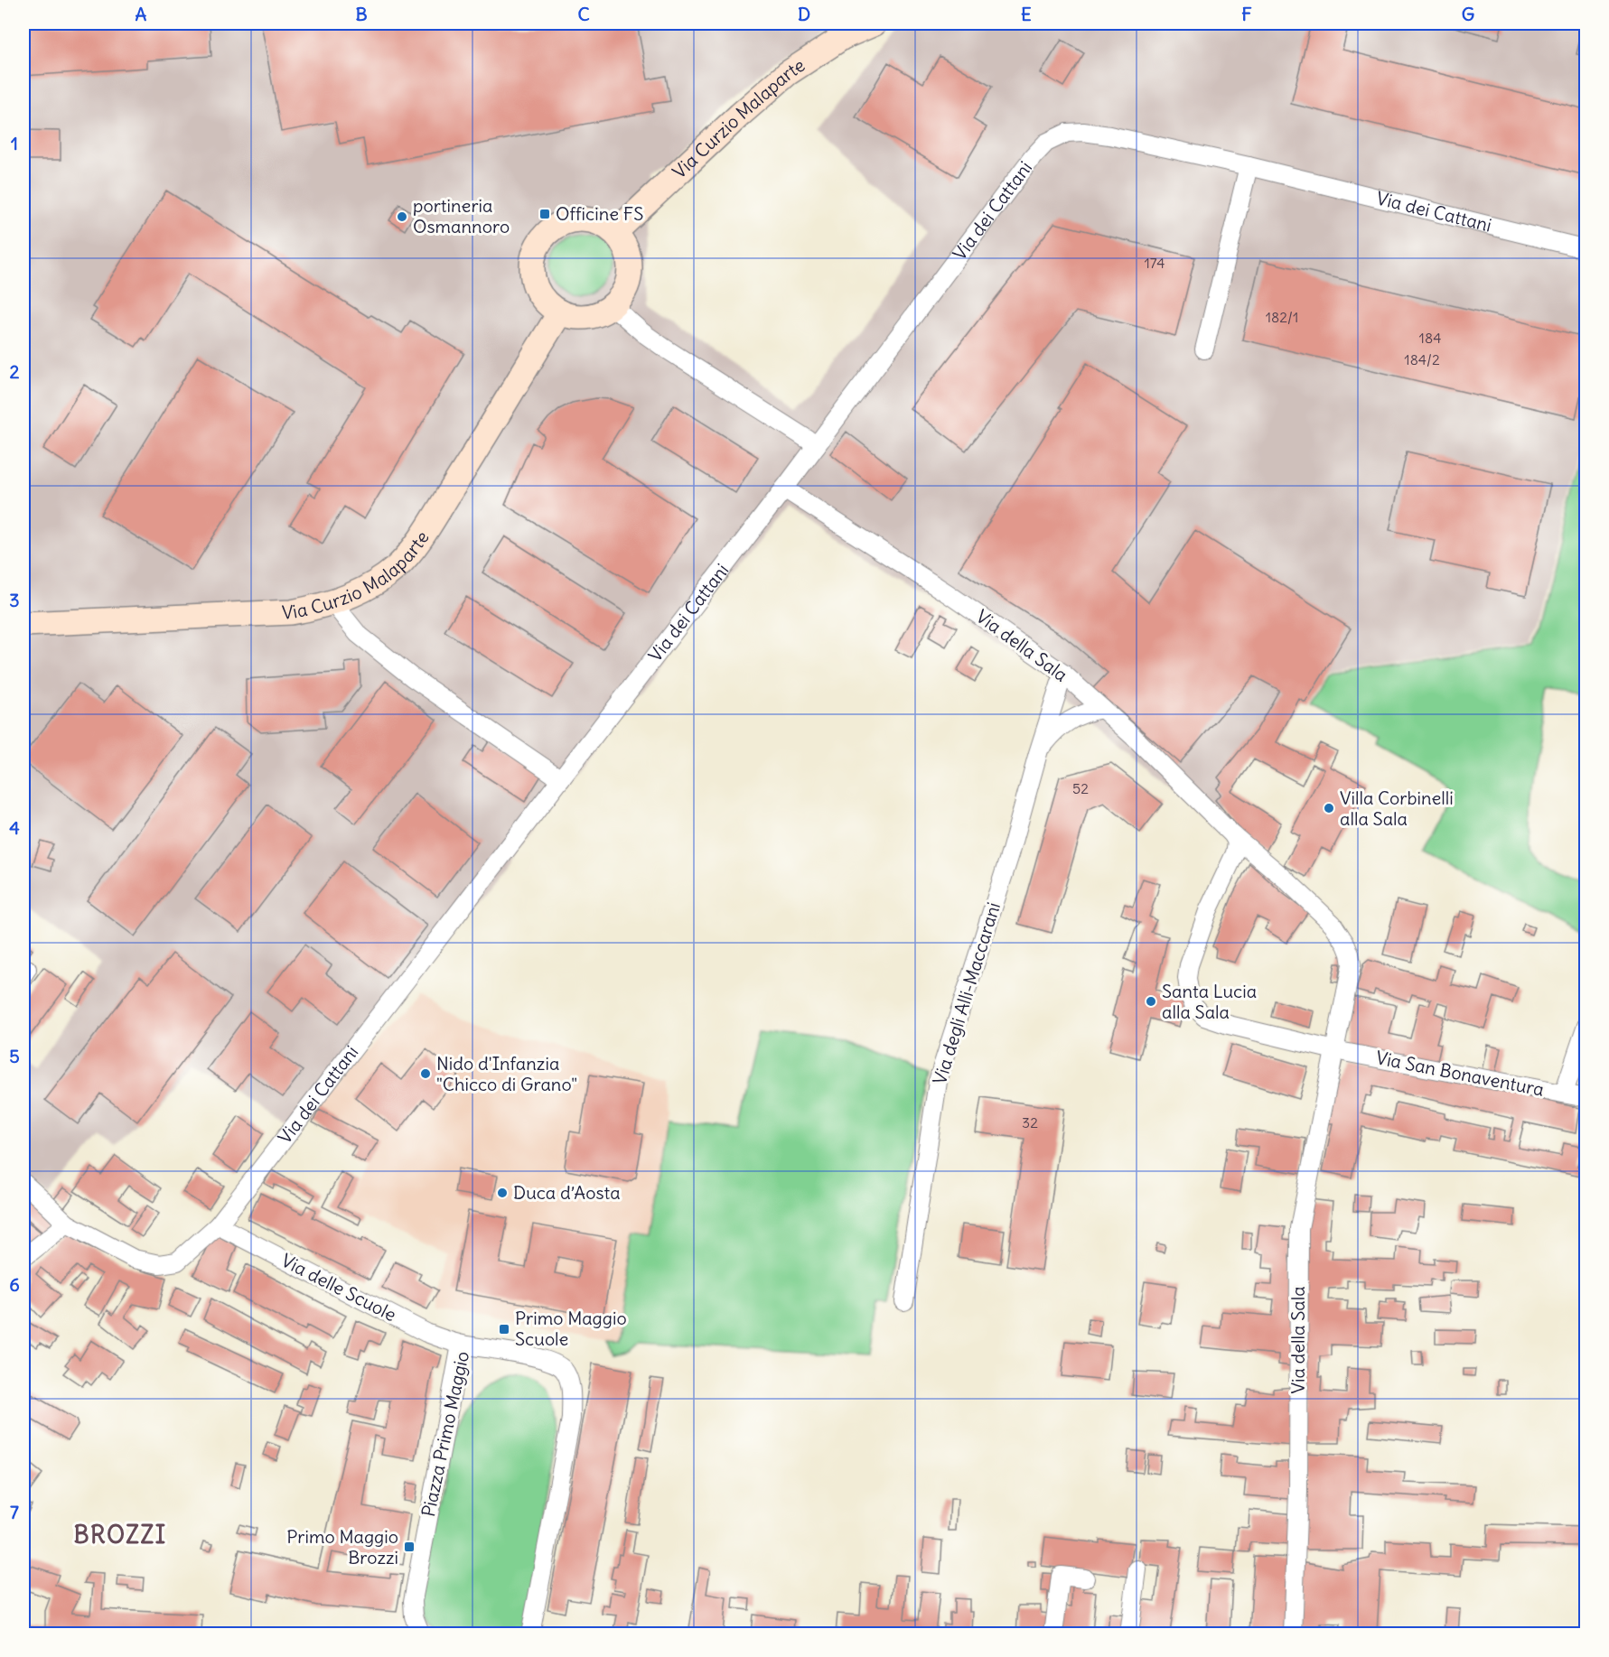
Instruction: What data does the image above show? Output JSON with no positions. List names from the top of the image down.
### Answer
{
  "streets": {
    "street": [
      "Via Curzio Malaparte",
      "Via dei Cattani",
      "Via della Sala",
      "Via degli Alli-Maccarani",
      "Via San Bonaventura",
      "Via delle Scuole",
      "Piazza Primo Maggio"
    ]
  },
  "crossings": [
    ["Via dei Cattani", "Via della Sala"],
    ["Via dei Cattani", "Via delle Scuole"],
    ["Via della Sala", "Via degli Alli-Maccarani"],
    ["Via della Sala", "Via San Bonaventura"],
    ["Via delle Scuole", "Piazza Primo Maggio"]
  ],
  "districts": ["BROZZI"],
  "places": {
    "transit": ["Officine FS", "Primo Maggio Scuole", "Primo Maggio Brozzi"],
    "other": [
      "portineria Osmannoro",
      "Villa Corbinelli alla Sala",
      "Santa Lucia alla Sala",
      "Nido d'Infanzia \"Chicco di Grano\"",
      "Duca d’Aosta"
    ]
  },
  "house_numbers": [
    "174",
    "182/1",
    "184",
    "184/2",
    "52",
    "32"
  ],
  "grid": {
    "columns": [
      "A",
      "B",
      "C",
      "D",
      "E",
      "F",
      "G"
    ],
    "rows": [
      "1",
      "2",
      "3",
      "4",
      "5",
      "6",
      "7"
    ]
  }
}
